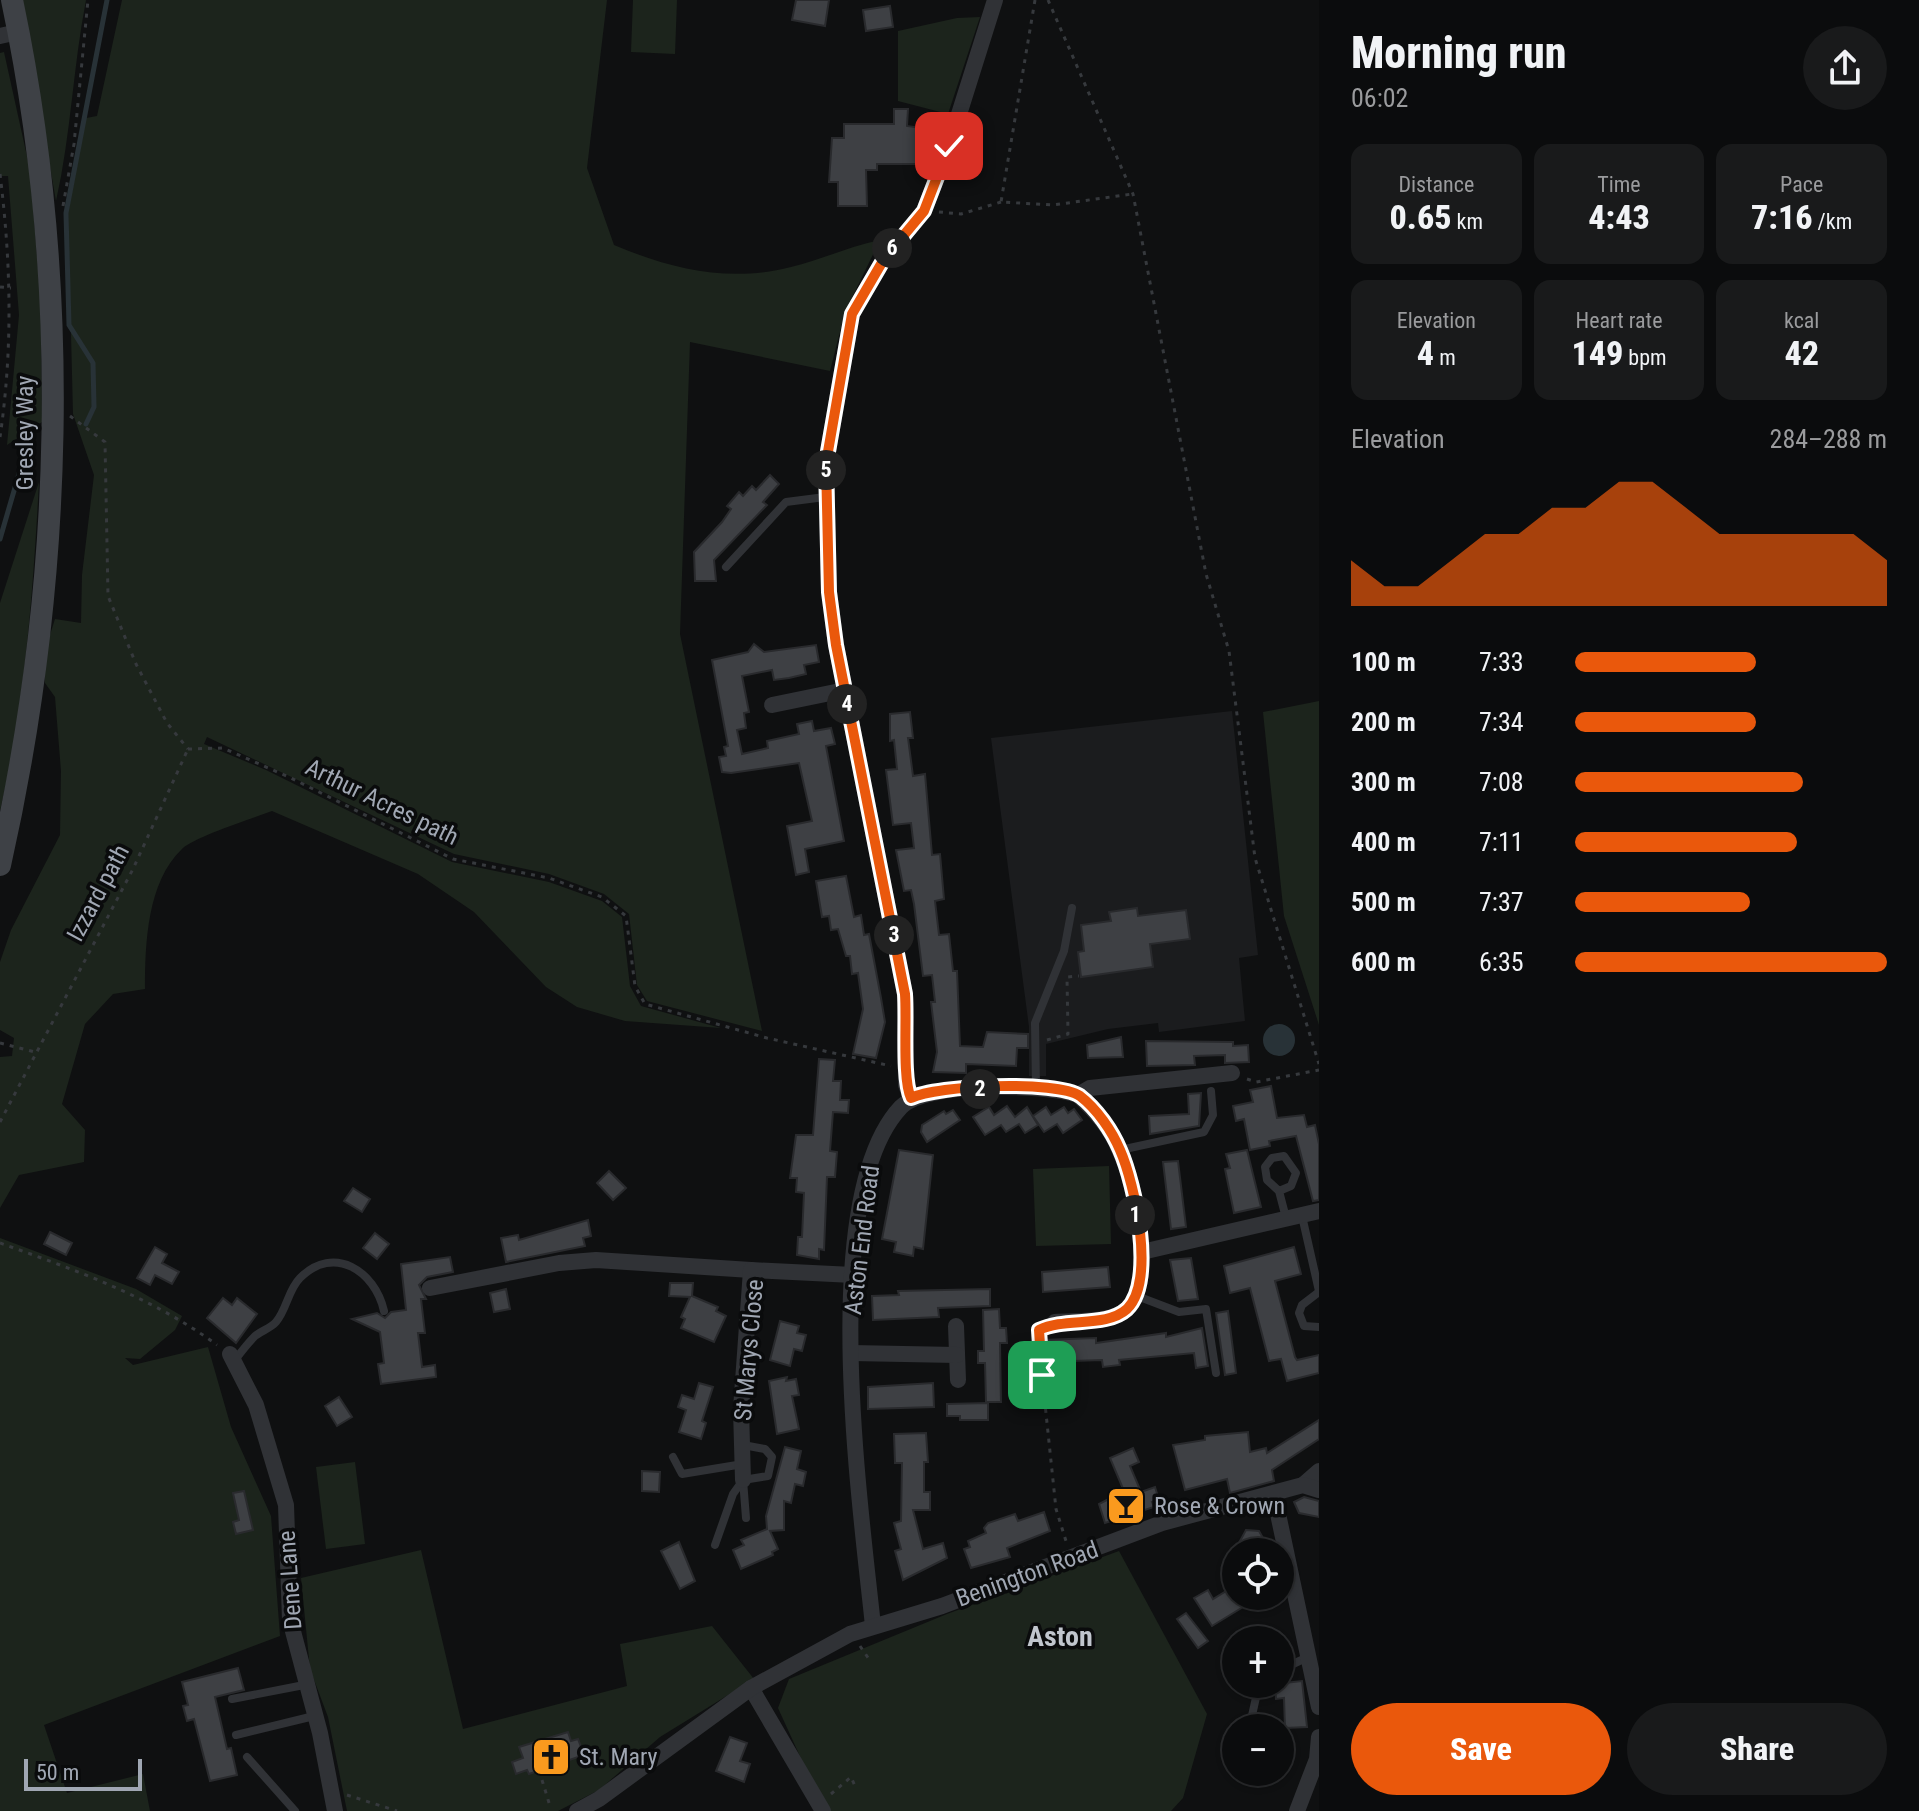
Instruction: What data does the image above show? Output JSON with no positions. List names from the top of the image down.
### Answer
{
  "streets": {
    "street": [
      "Gresley Way",
      "Aston End Road",
      "St Marys Close",
      "Benington Road",
      "Dene Lane"
    ],
    "path": ["Arthur Acres path", "Izzard path"]
  },
  "crossings": [
    ["Arthur Acres path", "Izzard path"],
    ["Aston End Road", "St Marys Close"],
    ["Aston End Road", "Benington Road"]
  ],
  "districts": ["Aston"],
  "places": {
    "bar": ["Rose & Crown"],
    "church": ["St. Mary"]
  },
  "scale_bar": "50 m",
  "page": {
    "heading": ["Morning run", "06:02"],
    "stats": [
      ["Distance", "0.65 km"],
      ["Time", "4:43"],
      ["Pace", "7:16 /km"],
      ["Elevation", "4 m"],
      ["Heart rate", "149 bpm"],
      ["kcal", "42"]
    ],
    "pins": [
      "6",
      "5",
      "4",
      "3",
      "2",
      "1"
    ],
    "chart": ["Elevation", "284–288 m"],
    "list": [
      {
        "name": "100 m",
        "note": "7:33"
      },
      {
        "name": "200 m",
        "note": "7:34"
      },
      {
        "name": "300 m",
        "note": "7:08"
      },
      {
        "name": "400 m",
        "note": "7:11"
      },
      {
        "name": "500 m",
        "note": "7:37"
      },
      {
        "name": "600 m",
        "note": "6:35"
      }
    ],
    "map_buttons": ["+", "−"],
    "buttons": ["Save", "Share"],
    "scale": "50 m"
  }
}
